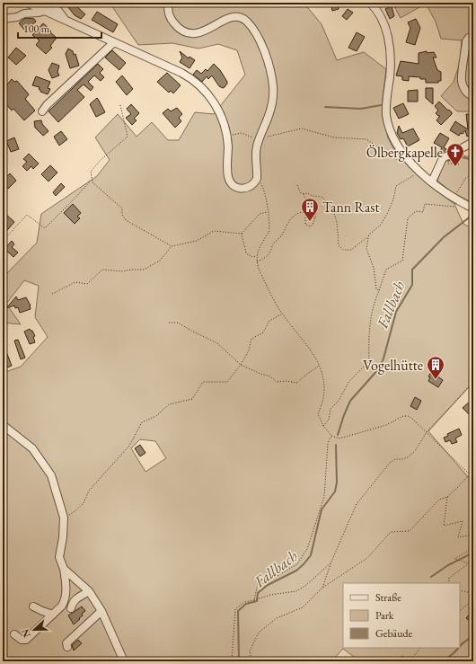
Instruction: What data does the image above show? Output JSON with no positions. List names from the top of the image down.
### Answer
{
  "water": ["Fallbach"],
  "places": {
    "church": ["Ölbergkapelle"],
    "building": ["Tann Rast", "Vogelhütte"]
  },
  "legend": ["Straße", "Park", "Gebäude"],
  "scale_bar": "100 m",
  "north": "left"
}
